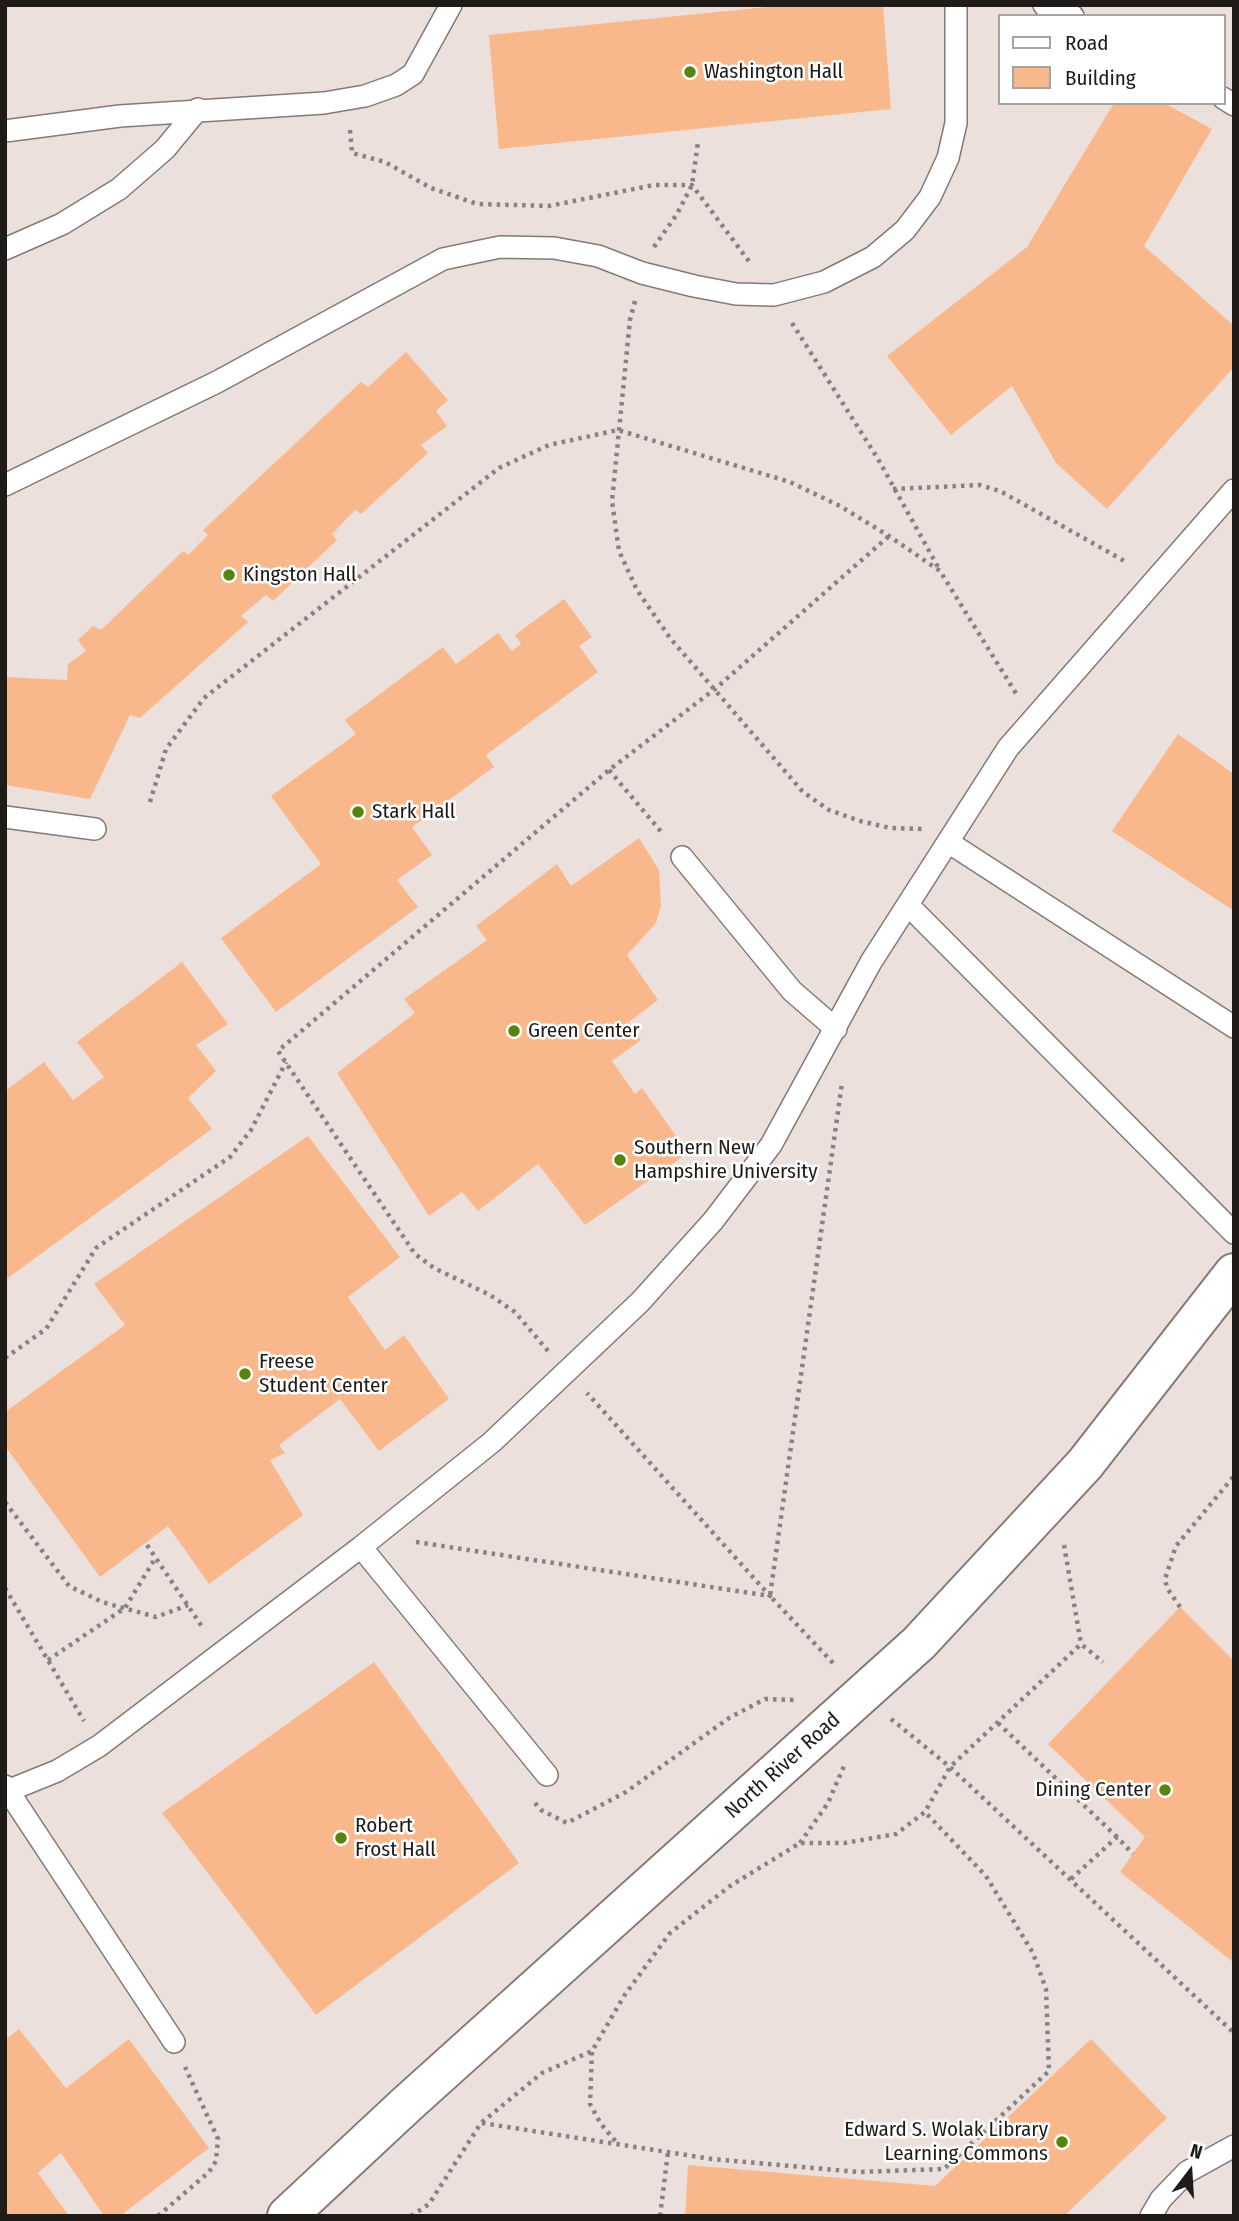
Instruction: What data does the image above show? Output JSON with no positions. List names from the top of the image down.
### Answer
{
  "streets": {
    "street": ["North River Road"]
  },
  "places": [
    "Washington Hall",
    "Kingston Hall",
    "Stark Hall",
    "Green Center",
    "Southern New Hampshire University",
    "Freese Student Center",
    "Dining Center",
    "Robert Frost Hall",
    "Edward S. Wolak Library Learning Commons"
  ],
  "legend": ["Road", "Building"],
  "north": "top"
}
